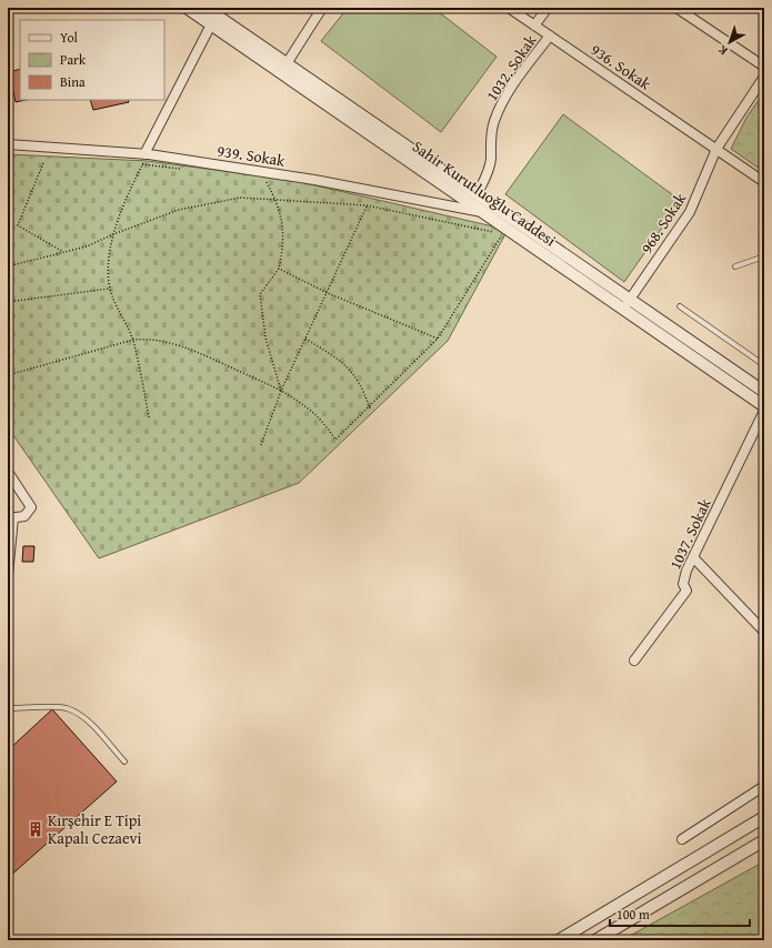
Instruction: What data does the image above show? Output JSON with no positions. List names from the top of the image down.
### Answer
{
  "streets": {
    "street": [
      "936. Sokak",
      "1032. Sokak",
      "939. Sokak",
      "Sahir Kurutluoğlu Caddesi",
      "968. Sokak",
      "1037. Sokak"
    ]
  },
  "crossings": [
    ["936. Sokak", "1032. Sokak"],
    ["936. Sokak", "968. Sokak"],
    ["1032. Sokak", "Sahir Kurutluoğlu Caddesi"],
    ["939. Sokak", "Sahir Kurutluoğlu Caddesi"],
    ["Sahir Kurutluoğlu Caddesi", "968. Sokak"]
  ],
  "places": {
    "building": ["Kırşehir E Tipi Kapalı Cezaevi"]
  },
  "legend": ["Yol", "Park", "Bina"],
  "scale_bar": "100 m",
  "north": "bottom left"
}
